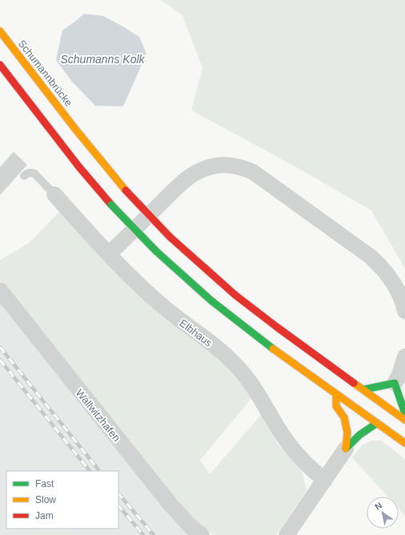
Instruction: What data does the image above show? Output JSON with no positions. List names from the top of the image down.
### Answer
{
  "streets": {
    "highway": ["Schumannbrücke"],
    "street": ["Elbhaus", "Wallwitzhafen"]
  },
  "water": ["Schumanns Kolk"],
  "legend": ["Fast", "Slow", "Jam"],
  "north": "top left"
}
